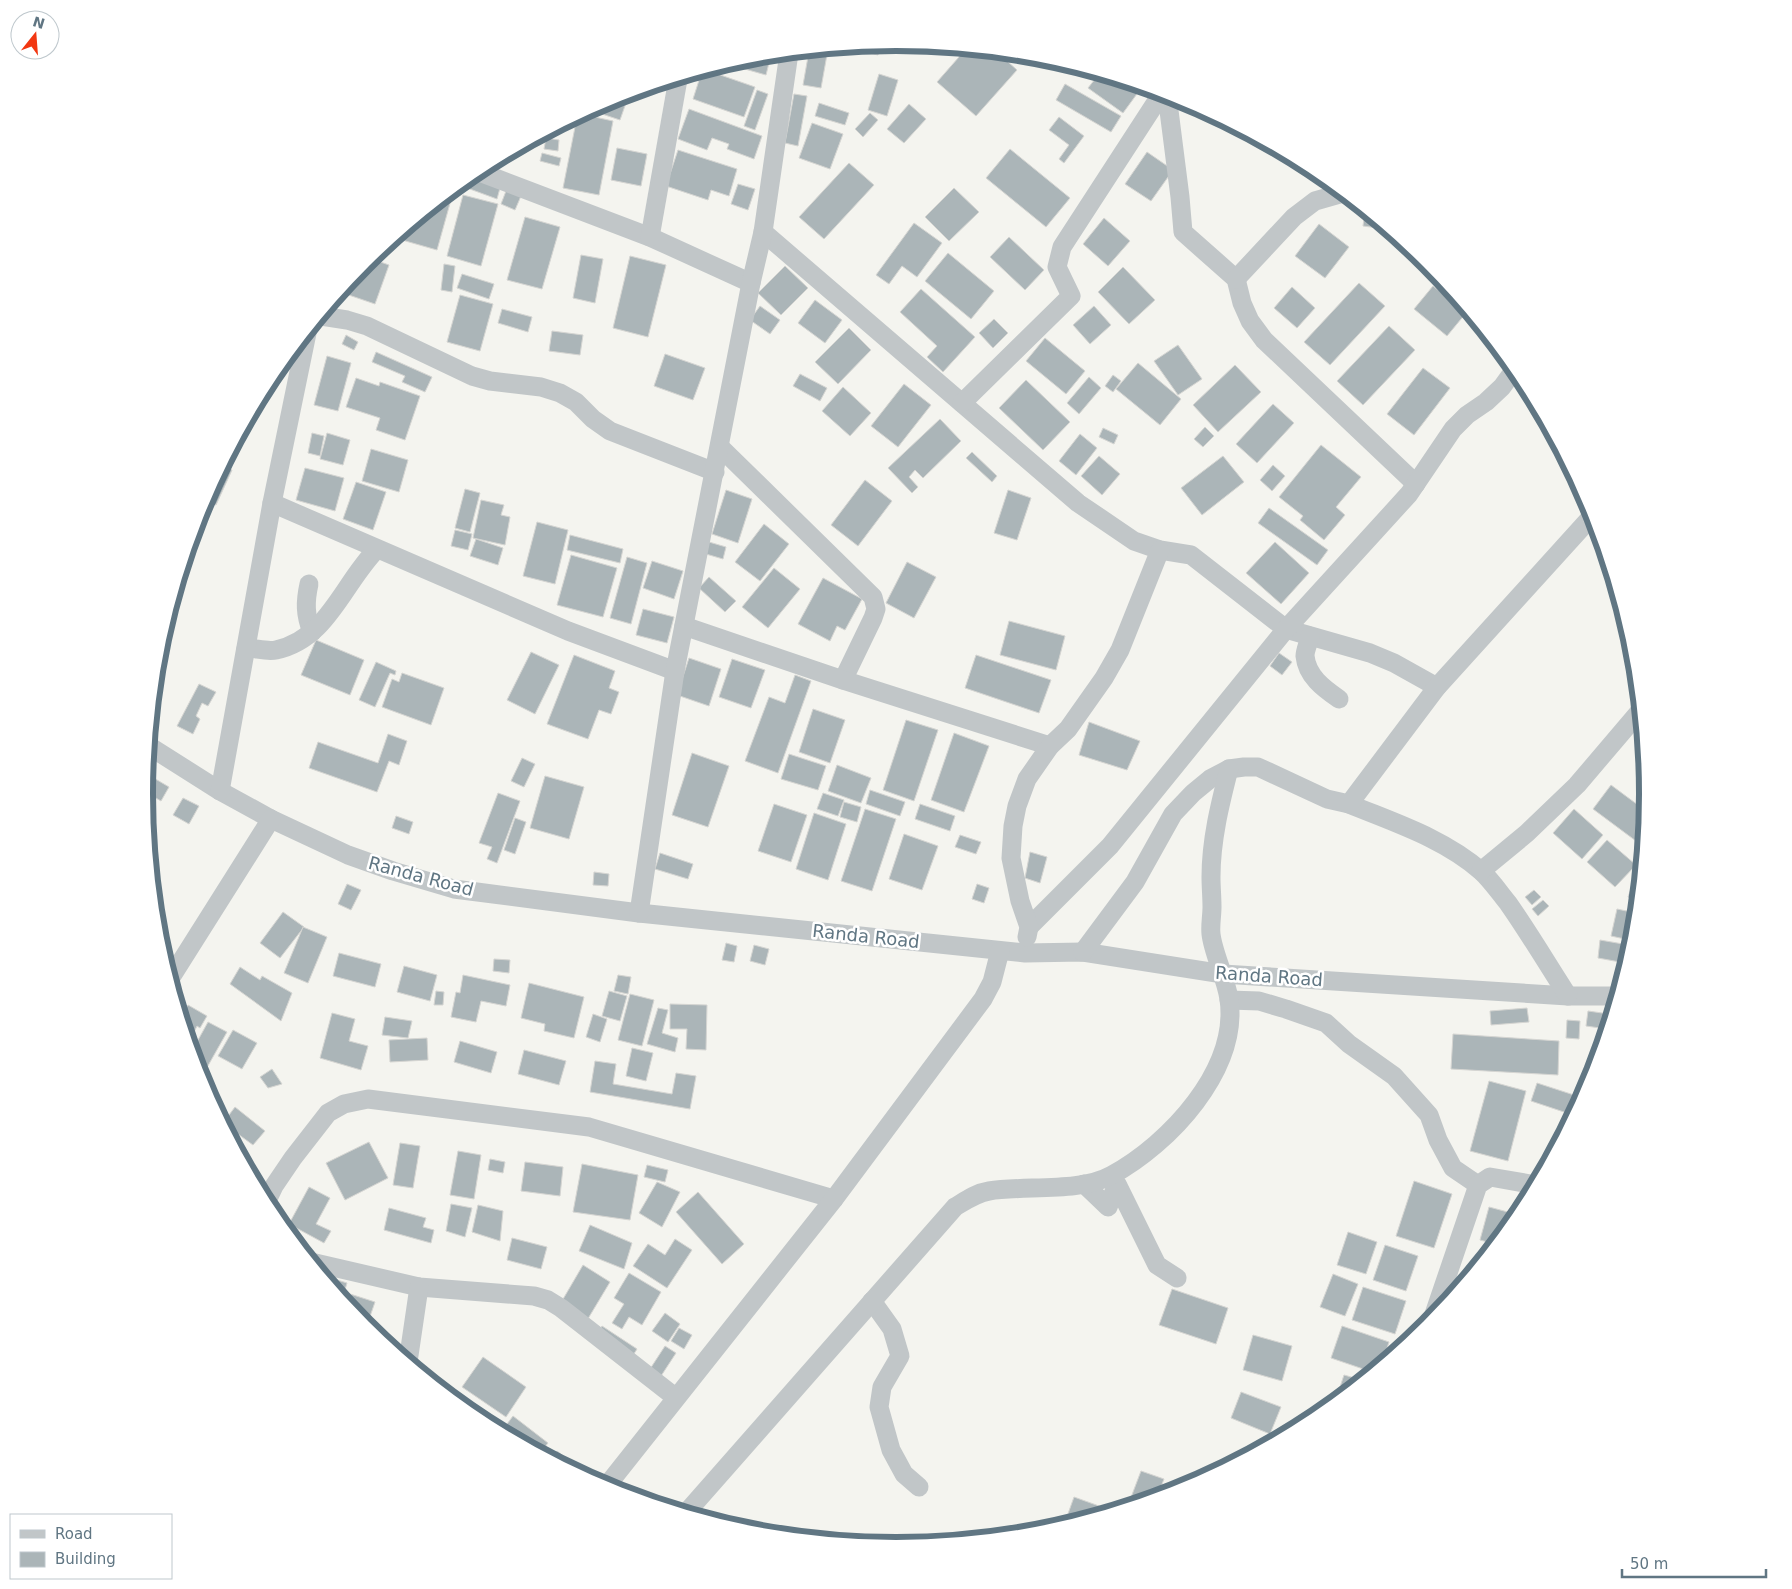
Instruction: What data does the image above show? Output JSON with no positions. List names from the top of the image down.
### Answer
{
  "streets": {
    "street": ["Randa Road"]
  },
  "legend": ["Road", "Building"],
  "scale_bar": "50 m",
  "north": "top"
}
